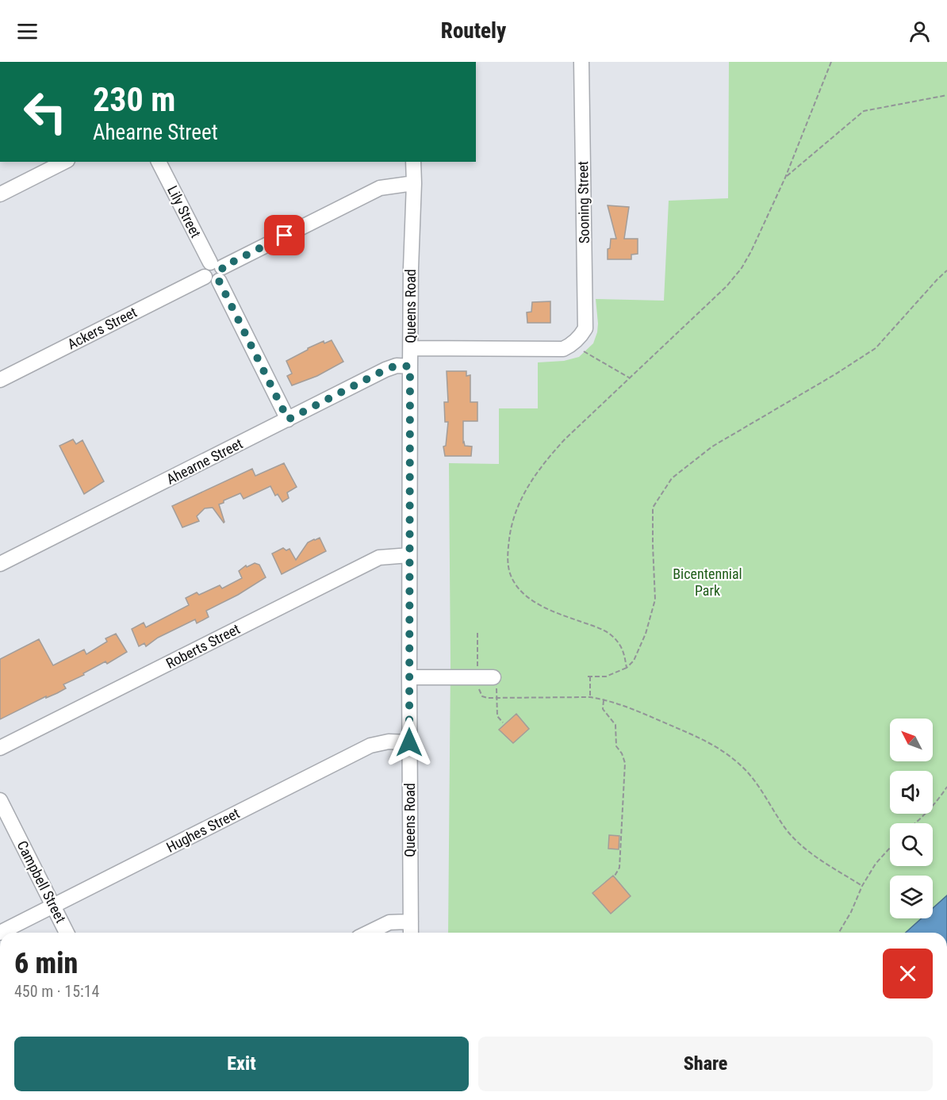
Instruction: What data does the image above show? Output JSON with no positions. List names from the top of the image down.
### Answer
{
  "streets": {
    "street": [
      "Sooning Street",
      "Lily Street",
      "Queens Road",
      "Ackers Street",
      "Ahearne Street",
      "Roberts Street",
      "Hughes Street",
      "Campbell Street"
    ]
  },
  "crossings": [
    ["Lily Street", "Ackers Street"],
    ["Lily Street", "Ahearne Street"],
    ["Queens Road", "Ahearne Street"],
    ["Queens Road", "Roberts Street"],
    ["Queens Road", "Hughes Street"],
    ["Hughes Street", "Campbell Street"]
  ],
  "parks": ["Bicentennial Park"],
  "north": "top left",
  "page": {
    "header": "Routely",
    "turn": ["230 m", "Ahearne Street"],
    "heading": ["6 min", "450 m · 15:14"],
    "buttons": ["Exit", "Share"]
  }
}
